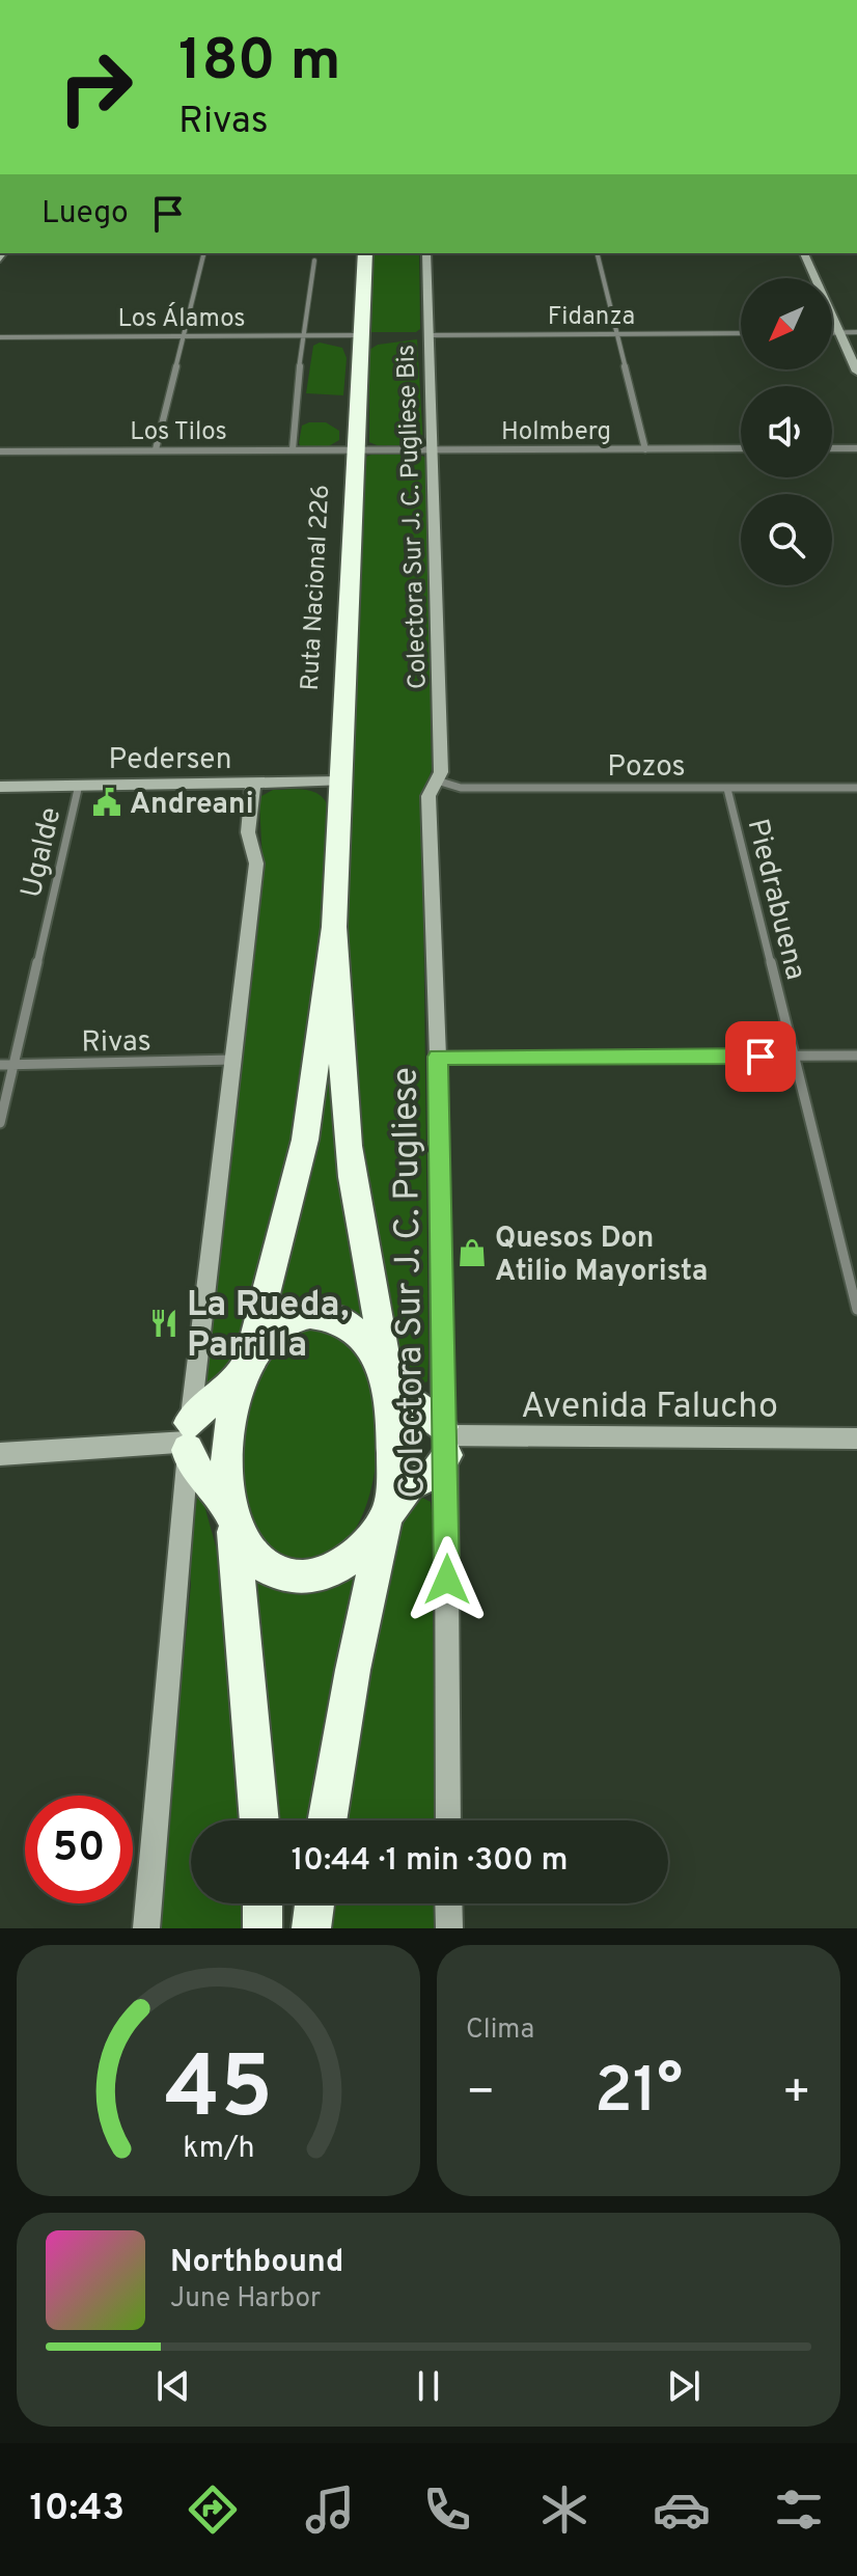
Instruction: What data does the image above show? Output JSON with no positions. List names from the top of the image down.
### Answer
{
  "streets": {
    "highway": ["Ruta Nacional 226"],
    "main road": [
      "Colectora Sur J. C. Pugliese Bis",
      "Pedersen",
      "Colectora Sur J. C. Pugliese",
      "Avenida Falucho"
    ],
    "street": [
      "Fidanza",
      "Los Álamos",
      "Los Tilos",
      "Holmberg",
      "Pozos",
      "Ugalde",
      "Piedrabuena",
      "Rivas"
    ]
  },
  "crossings": [
    ["Fidanza", "Colectora Sur J. C. Pugliese Bis"],
    ["Los Álamos", "Ruta Nacional 226"],
    ["Los Tilos", "Holmberg"],
    ["Los Tilos", "Ruta Nacional 226"],
    ["Holmberg", "Colectora Sur J. C. Pugliese Bis"],
    ["Holmberg", "Ruta Nacional 226"],
    ["Colectora Sur J. C. Pugliese Bis", "Pozos"],
    ["Colectora Sur J. C. Pugliese Bis", "Colectora Sur J. C. Pugliese"],
    ["Ruta Nacional 226", "Pedersen"],
    ["Pedersen", "Ugalde"],
    ["Pozos", "Piedrabuena"],
    ["Pozos", "Colectora Sur J. C. Pugliese"],
    ["Ugalde", "Rivas"],
    ["Colectora Sur J. C. Pugliese", "Avenida Falucho"]
  ],
  "places": {
    "public building": ["Andreani"],
    "shop": ["Quesos Don Atilio Mayorista"],
    "restaurant": ["La Rueda, Parrilla"]
  },
  "north": "bottom left",
  "page": {
    "turn": ["180 m", "Rivas"],
    "then": "Luego",
    "limit": "50",
    "trip": "10:44 · 1 min · 300 m",
    "tile": "Clima",
    "heat": ["−", "21°", "+"],
    "song": ["Northbound", "June Harbor"],
    "tabs": "10:43",
    "gauge": ["45", "km/h"]
  }
}
